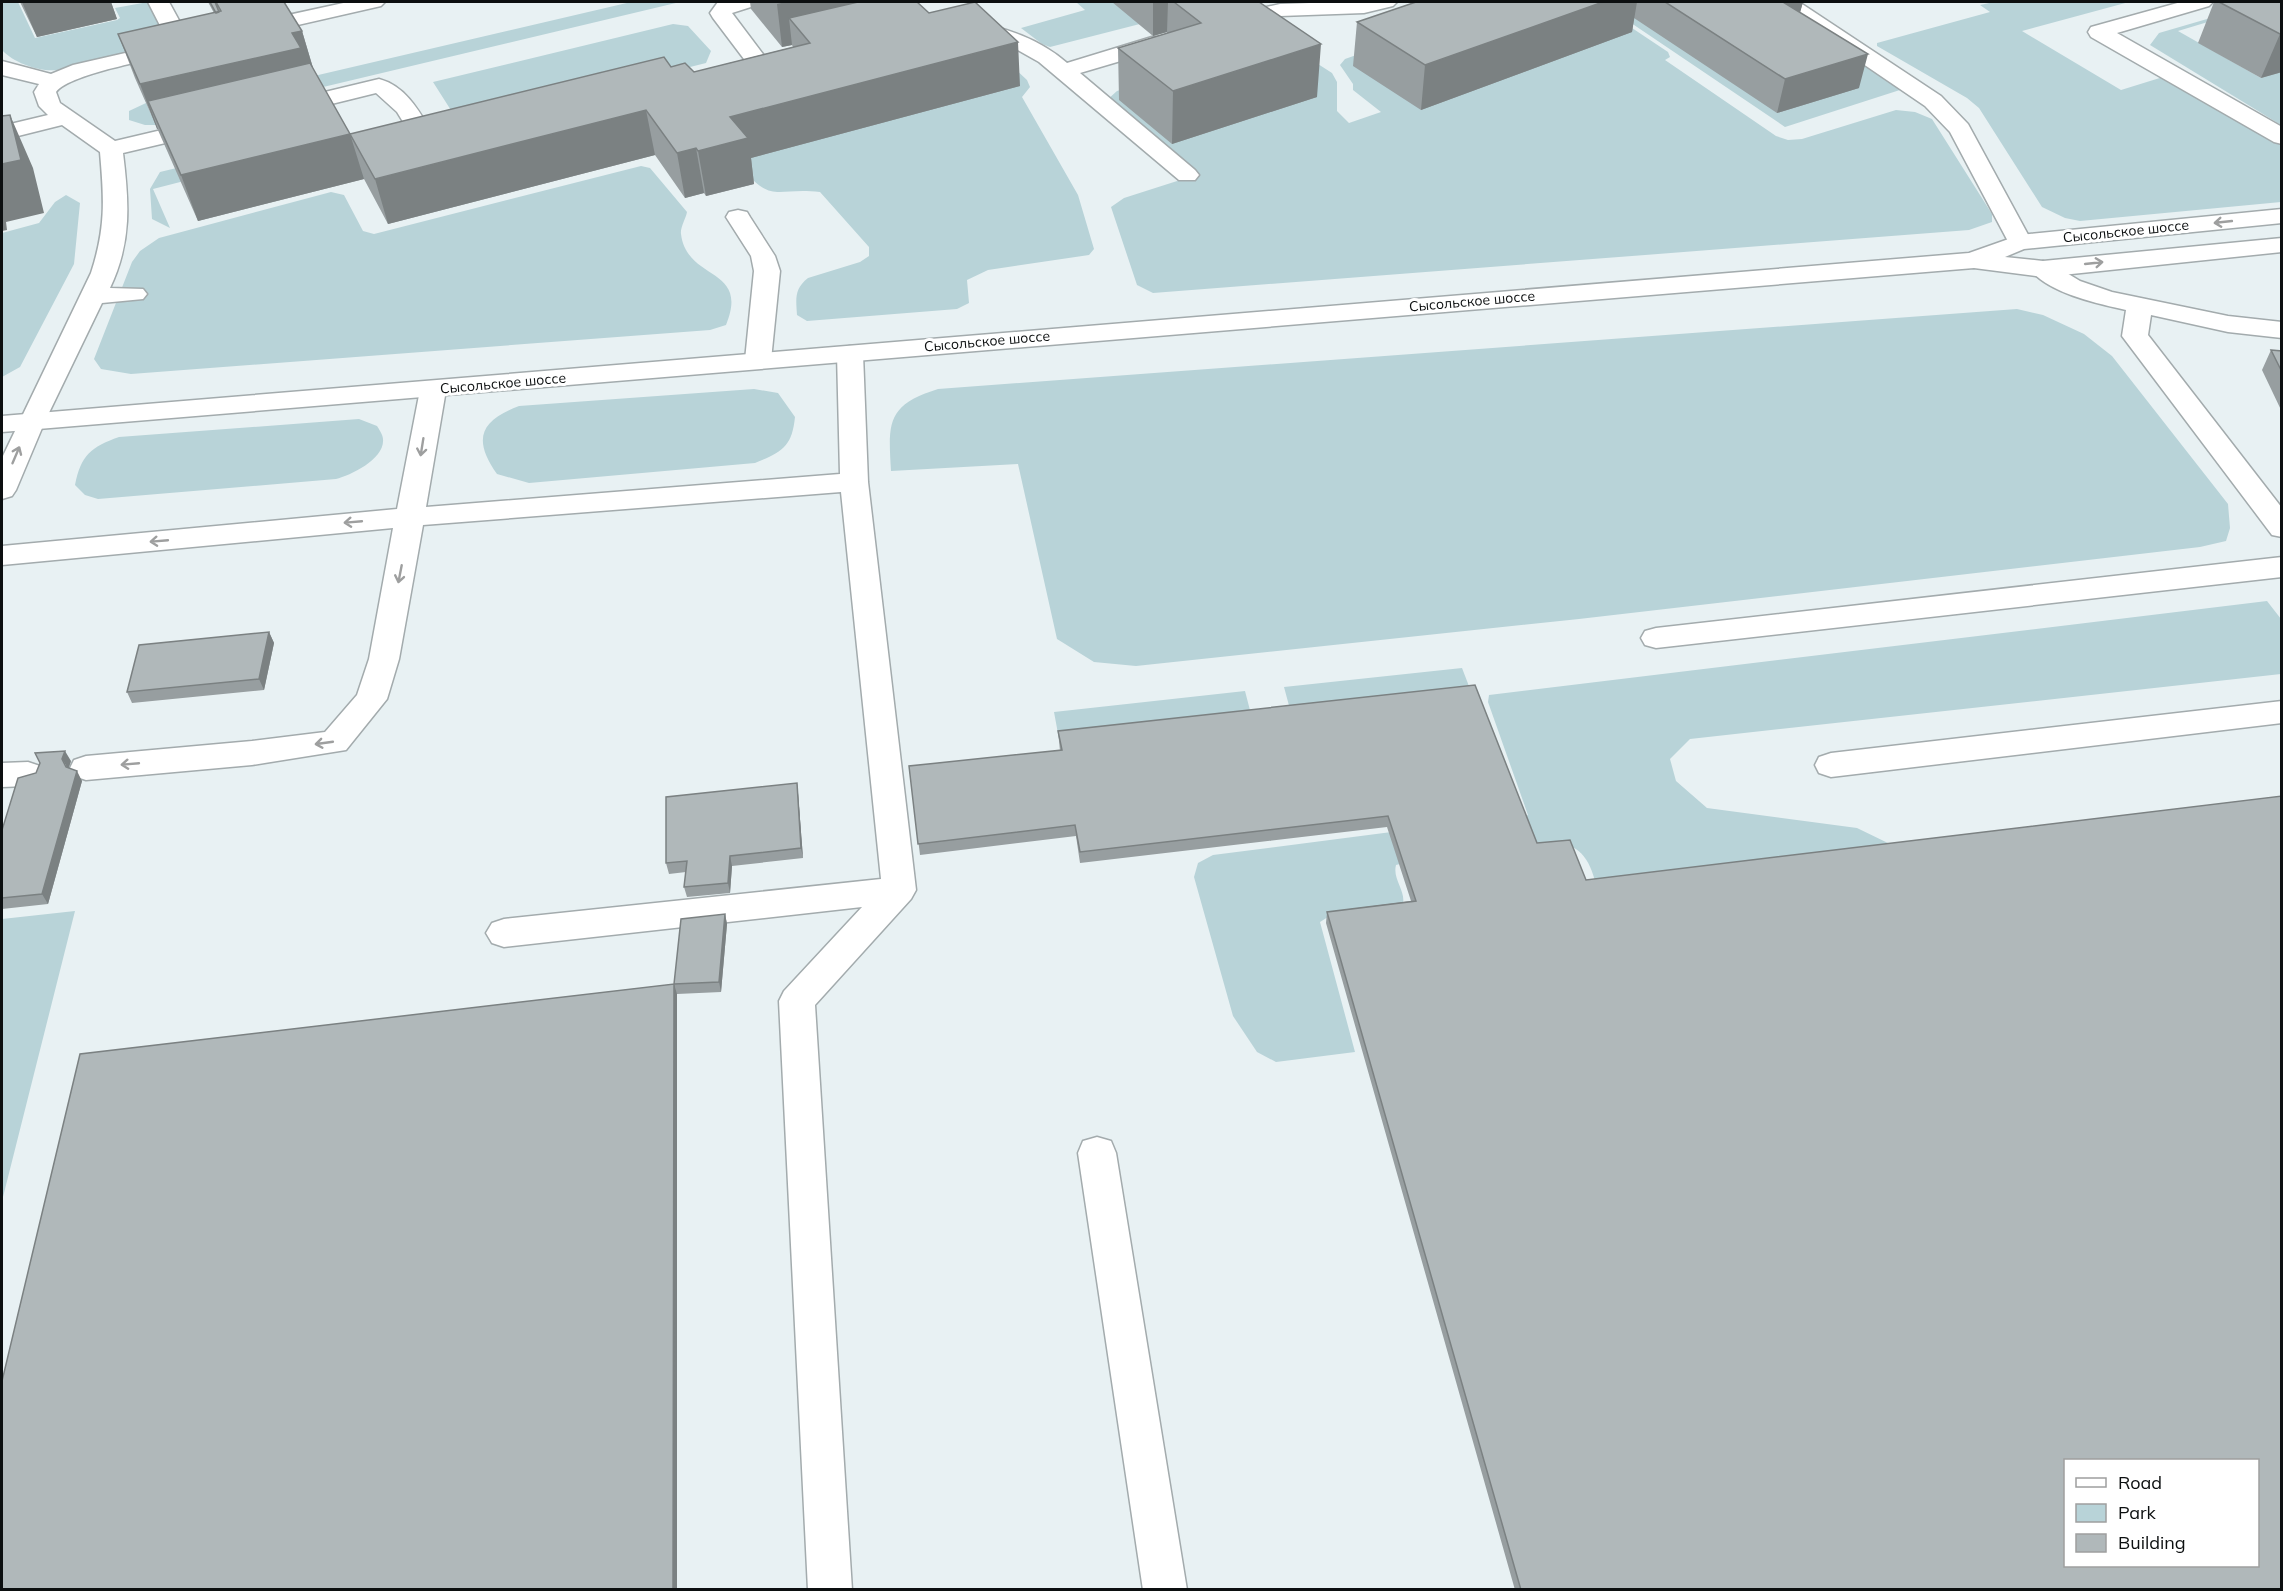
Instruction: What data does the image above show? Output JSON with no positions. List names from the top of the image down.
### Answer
{
  "streets": {
    "main road": ["Сысольское шоссе"]
  },
  "legend": ["Road", "Park", "Building"]
}
